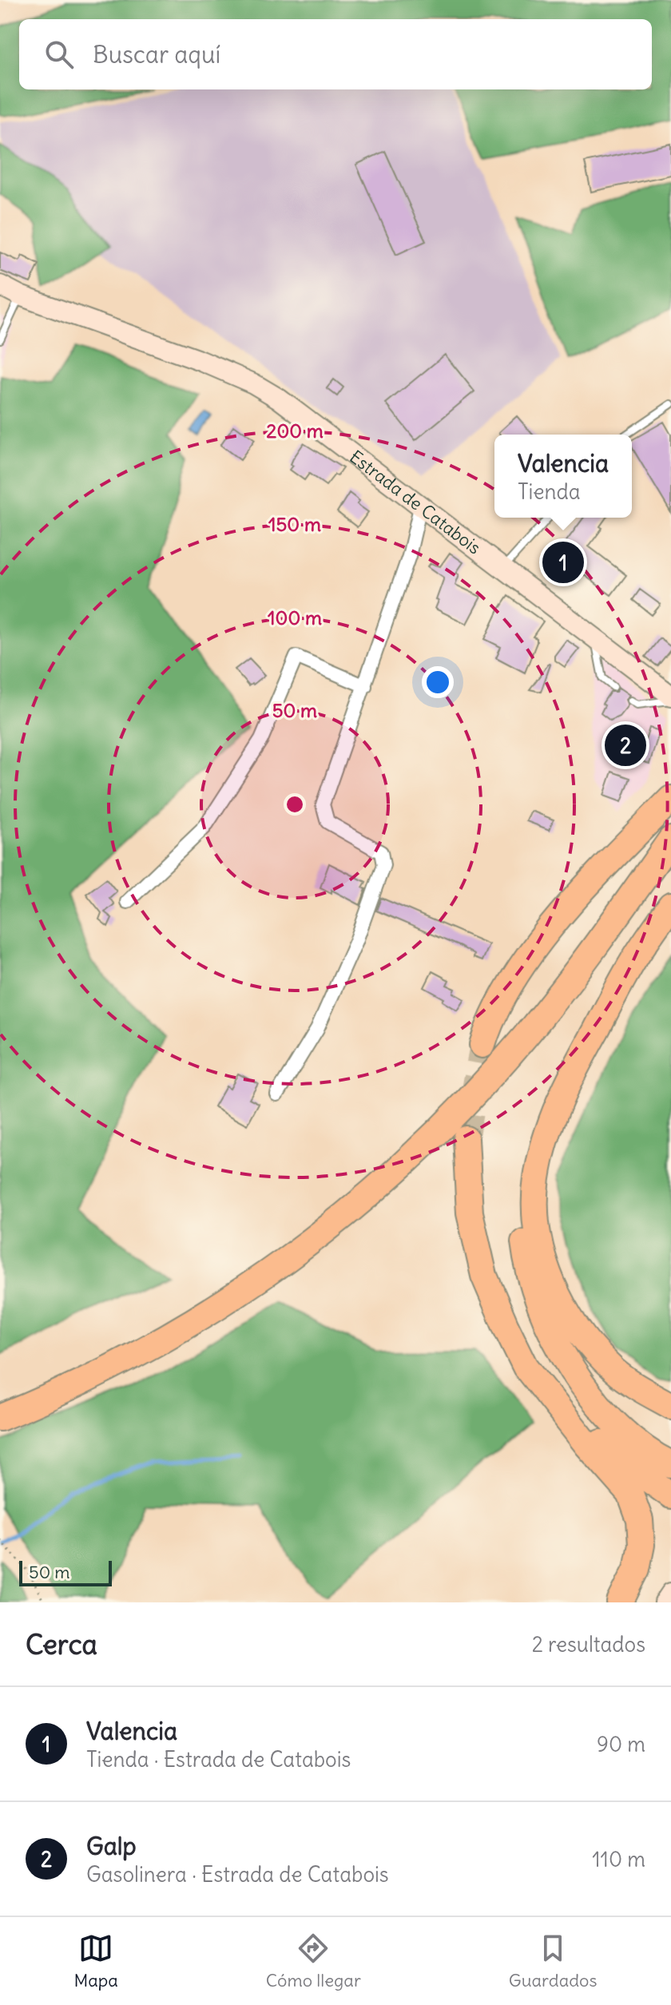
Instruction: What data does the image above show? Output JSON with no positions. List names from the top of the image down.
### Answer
{
  "streets": {
    "main road": ["Estrada de Catabois"]
  },
  "scale_bar": "50 m",
  "page": {
    "search": "Buscar aquí",
    "popup": ["Valencia", "Tienda"],
    "pins": ["1", "2"],
    "scale": "50 m",
    "heading": ["Cerca", "2 resultados"],
    "list": [
      {
        "mark": "1",
        "name": "Valencia",
        "note": "Tienda · Estrada de Catabois",
        "value": "90 m"
      },
      {
        "mark": "2",
        "name": "Galp",
        "note": "Gasolinera · Estrada de Catabois",
        "value": "110 m"
      }
    ],
    "nav": ["Mapa", "Cómo llegar", "Guardados"]
  },
  "rings": [
    "200 m",
    "150 m",
    "100 m",
    "50 m"
  ]
}
